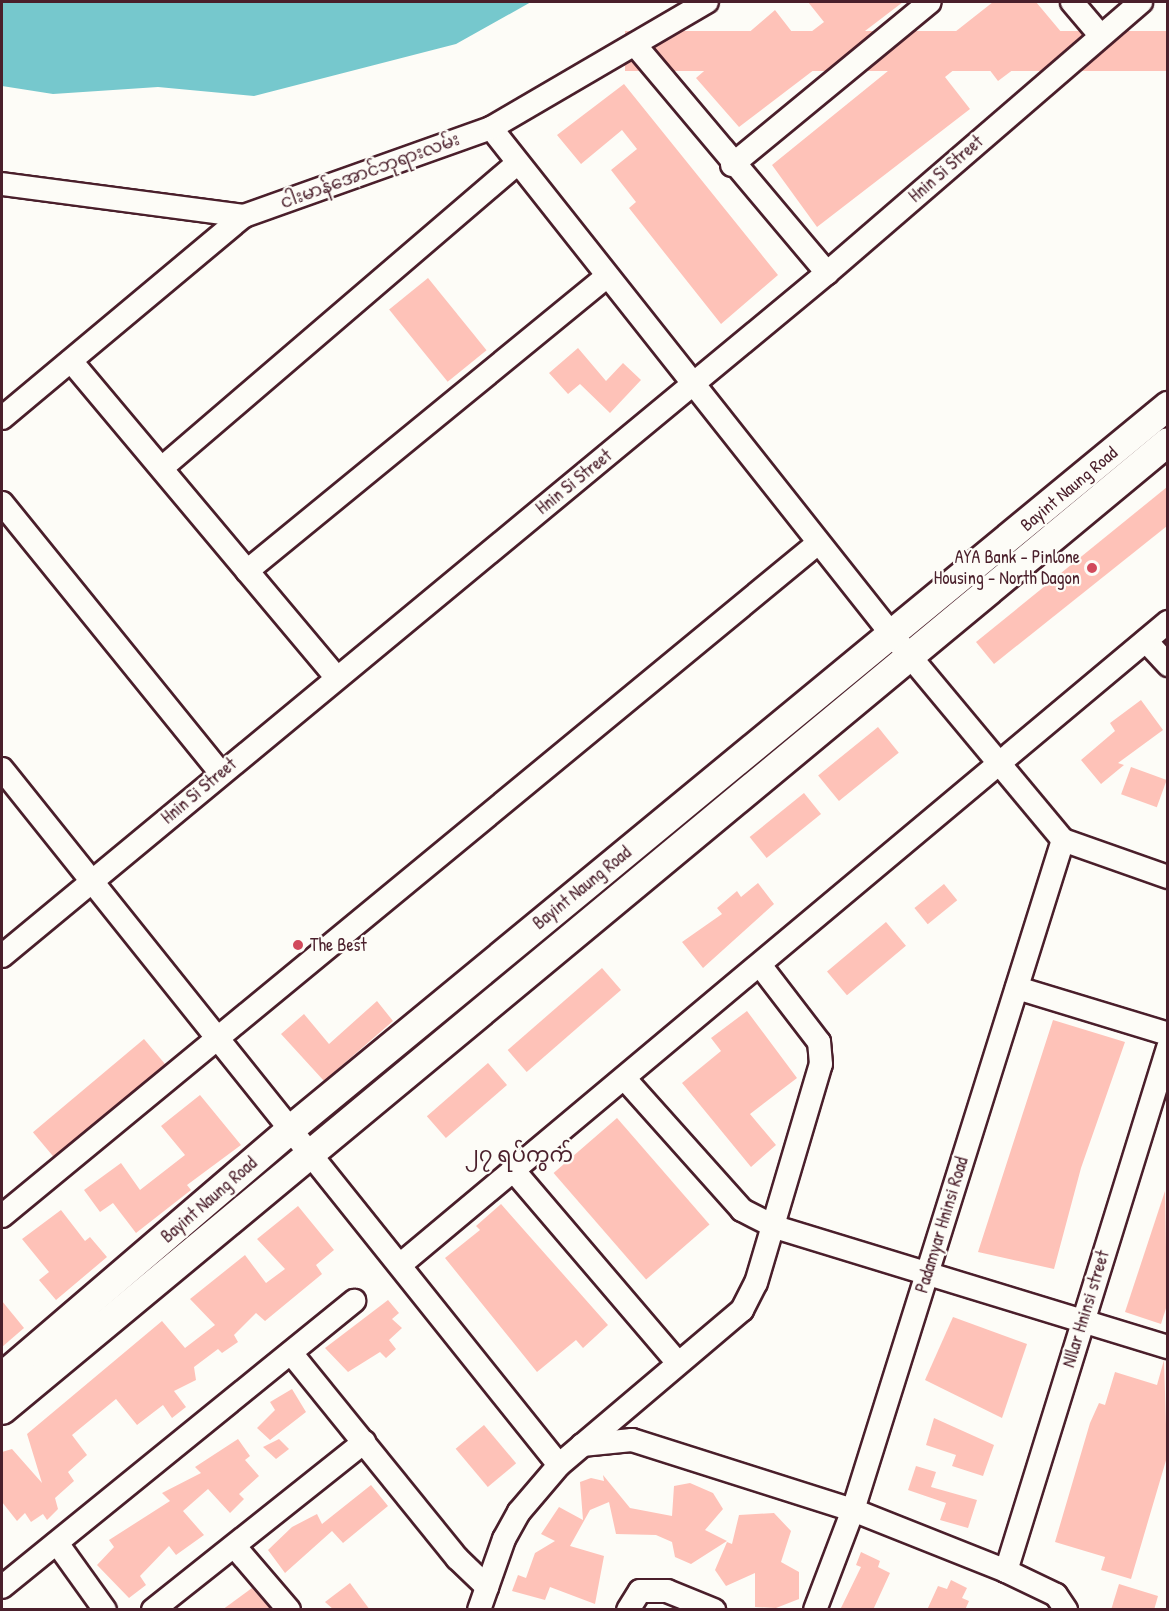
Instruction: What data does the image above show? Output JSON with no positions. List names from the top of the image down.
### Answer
{
  "streets": {
    "main road": ["Bayint Naung Road"],
    "street": [
      "Hnin Si Street",
      "ငါးမာန်အောင်ဘုရားလမ်း",
      "Padamyar Hninsi Road",
      "NIlar Hninsi street"
    ]
  },
  "districts": ["၂၇ ရပ်ကွက်"],
  "places": ["AYA Bank - Pinlone Housing - North Dagon", "The Best"]
}
